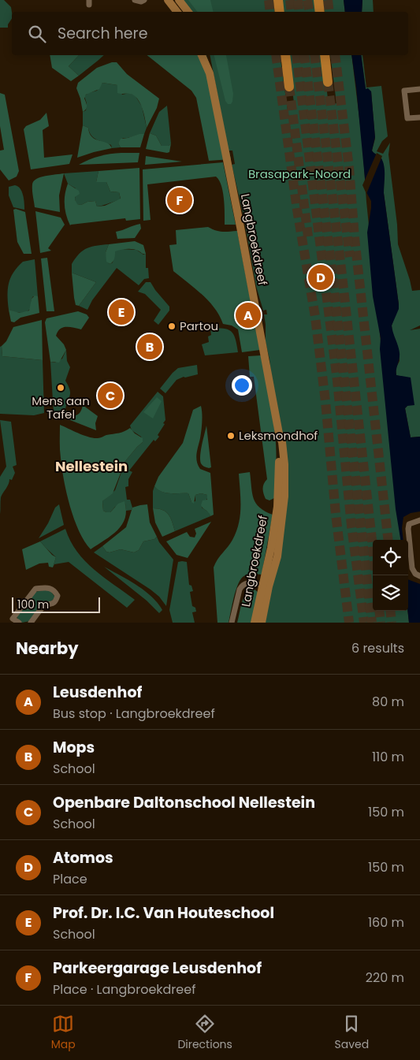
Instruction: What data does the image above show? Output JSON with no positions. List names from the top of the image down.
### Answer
{
  "streets": {
    "main road": ["Langbroekdreef"]
  },
  "districts": ["Nellestein"],
  "parks": ["Brasapark-Noord"],
  "places": ["Partou", "Mens aan Tafel", "Leksmondhof"],
  "scale_bar": "100 m",
  "page": {
    "search": "Search here",
    "pins": [
      "F",
      "D",
      "E",
      "A",
      "B",
      "C"
    ],
    "scale": "100 m",
    "heading": ["Nearby", "6 results"],
    "list": [
      {
        "mark": "A",
        "name": "Leusdenhof",
        "note": "Bus stop · Langbroekdreef",
        "value": "80 m"
      },
      {
        "mark": "B",
        "name": "Mops",
        "note": "School",
        "value": "110 m"
      },
      {
        "mark": "C",
        "name": "Openbare Daltonschool Nellestein",
        "note": "School",
        "value": "150 m"
      },
      {
        "mark": "D",
        "name": "Atomos",
        "note": "Place",
        "value": "150 m"
      },
      {
        "mark": "E",
        "name": "Prof. Dr. I.C. Van Houteschool",
        "note": "School",
        "value": "160 m"
      },
      {
        "mark": "F",
        "name": "Parkeergarage Leusdenhof",
        "note": "Place · Langbroekdreef",
        "value": "220 m"
      }
    ],
    "nav": ["Map", "Directions", "Saved"]
  }
}
